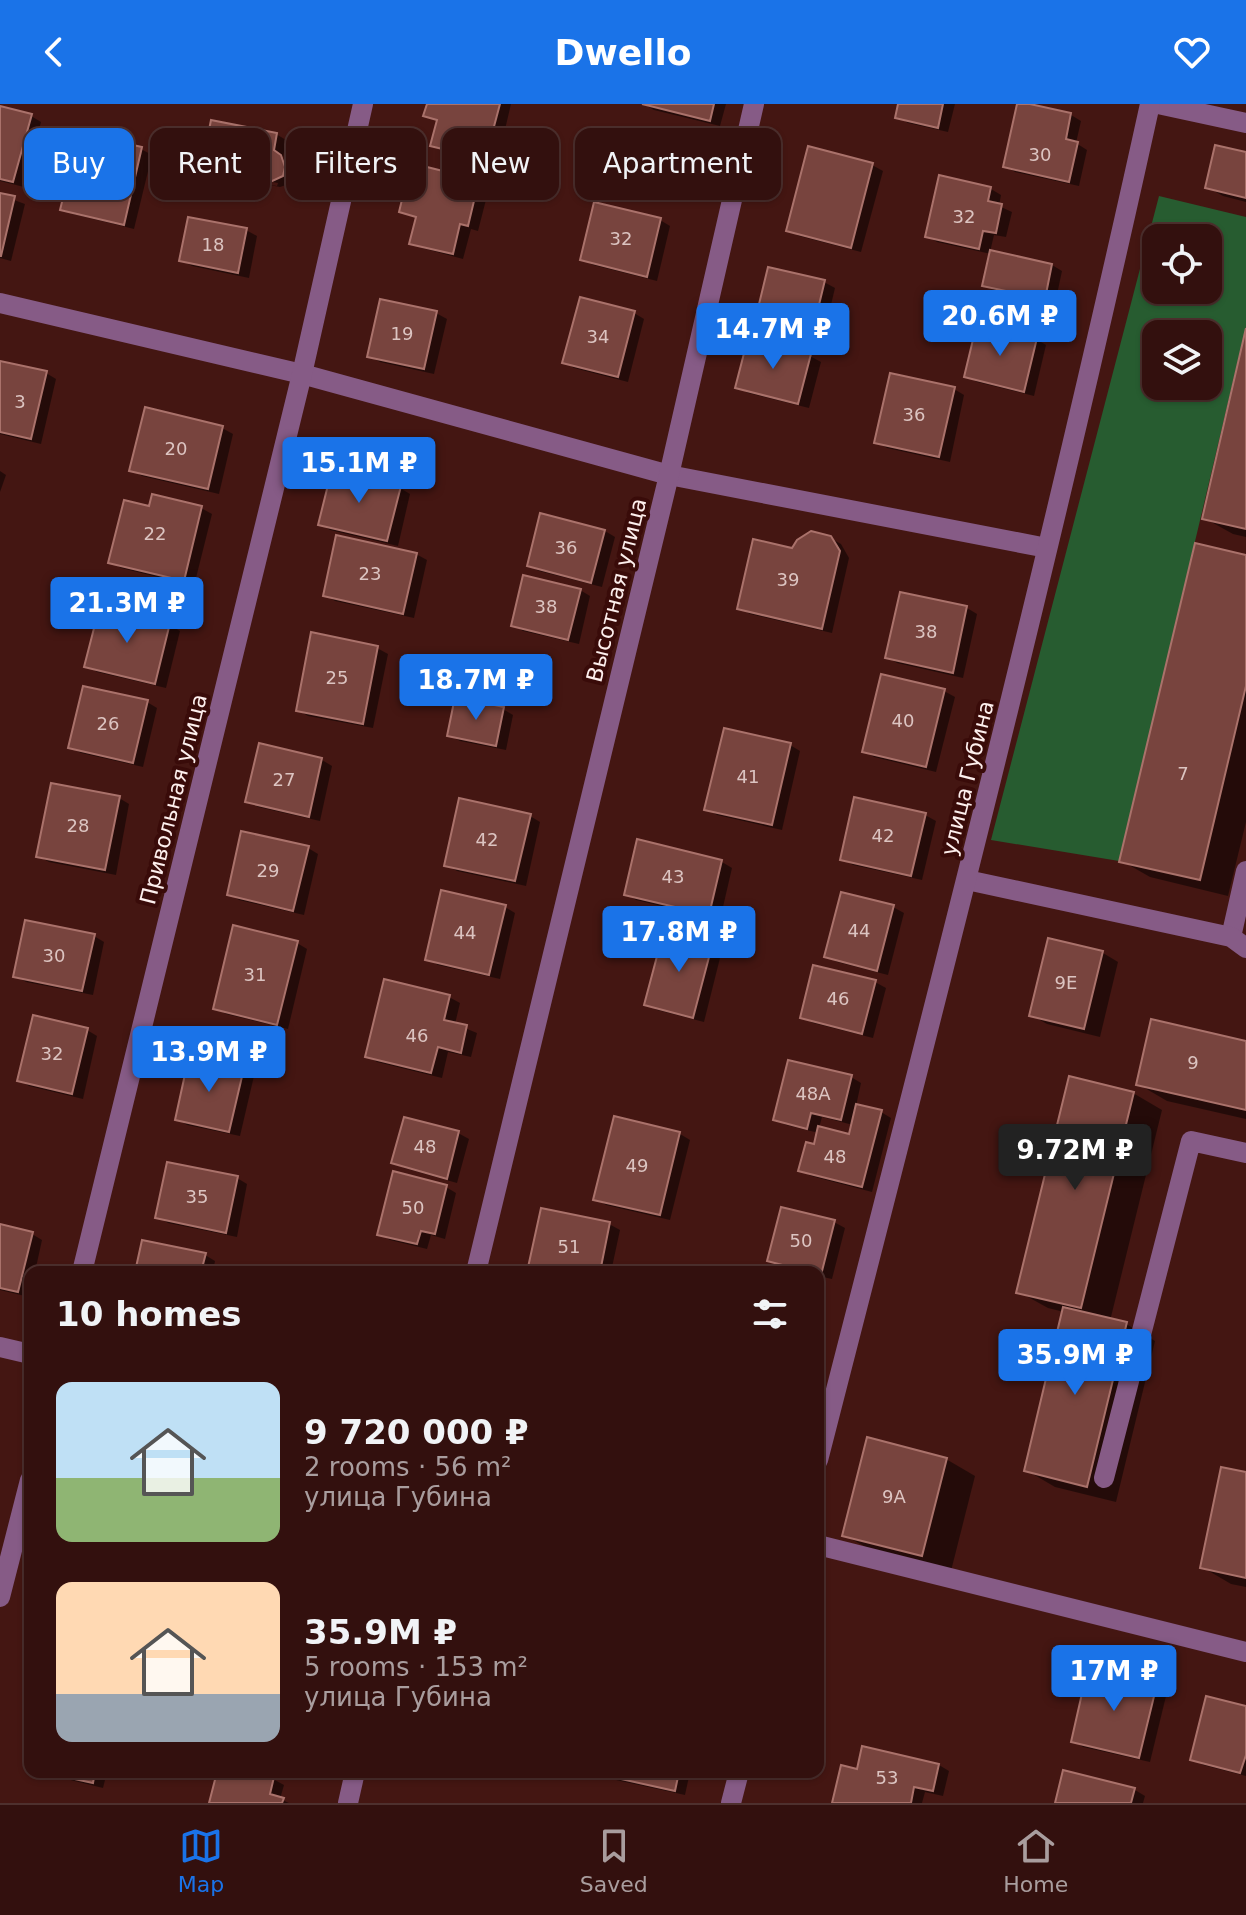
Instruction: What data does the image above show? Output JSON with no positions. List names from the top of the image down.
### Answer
{
  "streets": {
    "street": ["Высотная улица", "улица Губина", "Привольная улица"]
  },
  "house_numbers": [
    "30",
    "32",
    "32",
    "18",
    "19",
    "34",
    "3",
    "36",
    "20",
    "22",
    "36",
    "23",
    "39",
    "38",
    "38",
    "25",
    "40",
    "26",
    "7",
    "41",
    "27",
    "28",
    "42",
    "42",
    "29",
    "43",
    "44",
    "44",
    "30",
    "31",
    "9Е",
    "46",
    "46",
    "32",
    "9",
    "48А",
    "48",
    "48",
    "49",
    "35",
    "50",
    "50",
    "51",
    "9А",
    "53"
  ],
  "page": {
    "header": "Dwello",
    "chip": [
      "Buy",
      "Rent",
      "Filters",
      "New",
      "Apartment"
    ],
    "price": [
      "20.6M ₽",
      "14.7M ₽",
      "15.1M ₽",
      "21.3M ₽",
      "18.7M ₽",
      "17.8M ₽",
      "13.9M ₽",
      "9.72M ₽",
      "35.9M ₽",
      "17M ₽"
    ],
    "heading": "10 homes",
    "list": [
      {
        "name": "9 720 000 ₽",
        "note": "2 rooms · 56 m² · улица Губина"
      },
      {
        "name": "35.9M ₽",
        "note": "5 rooms · 153 m² · улица Губина"
      }
    ],
    "tabs": ["Map", "Saved", "Home"]
  }
}
